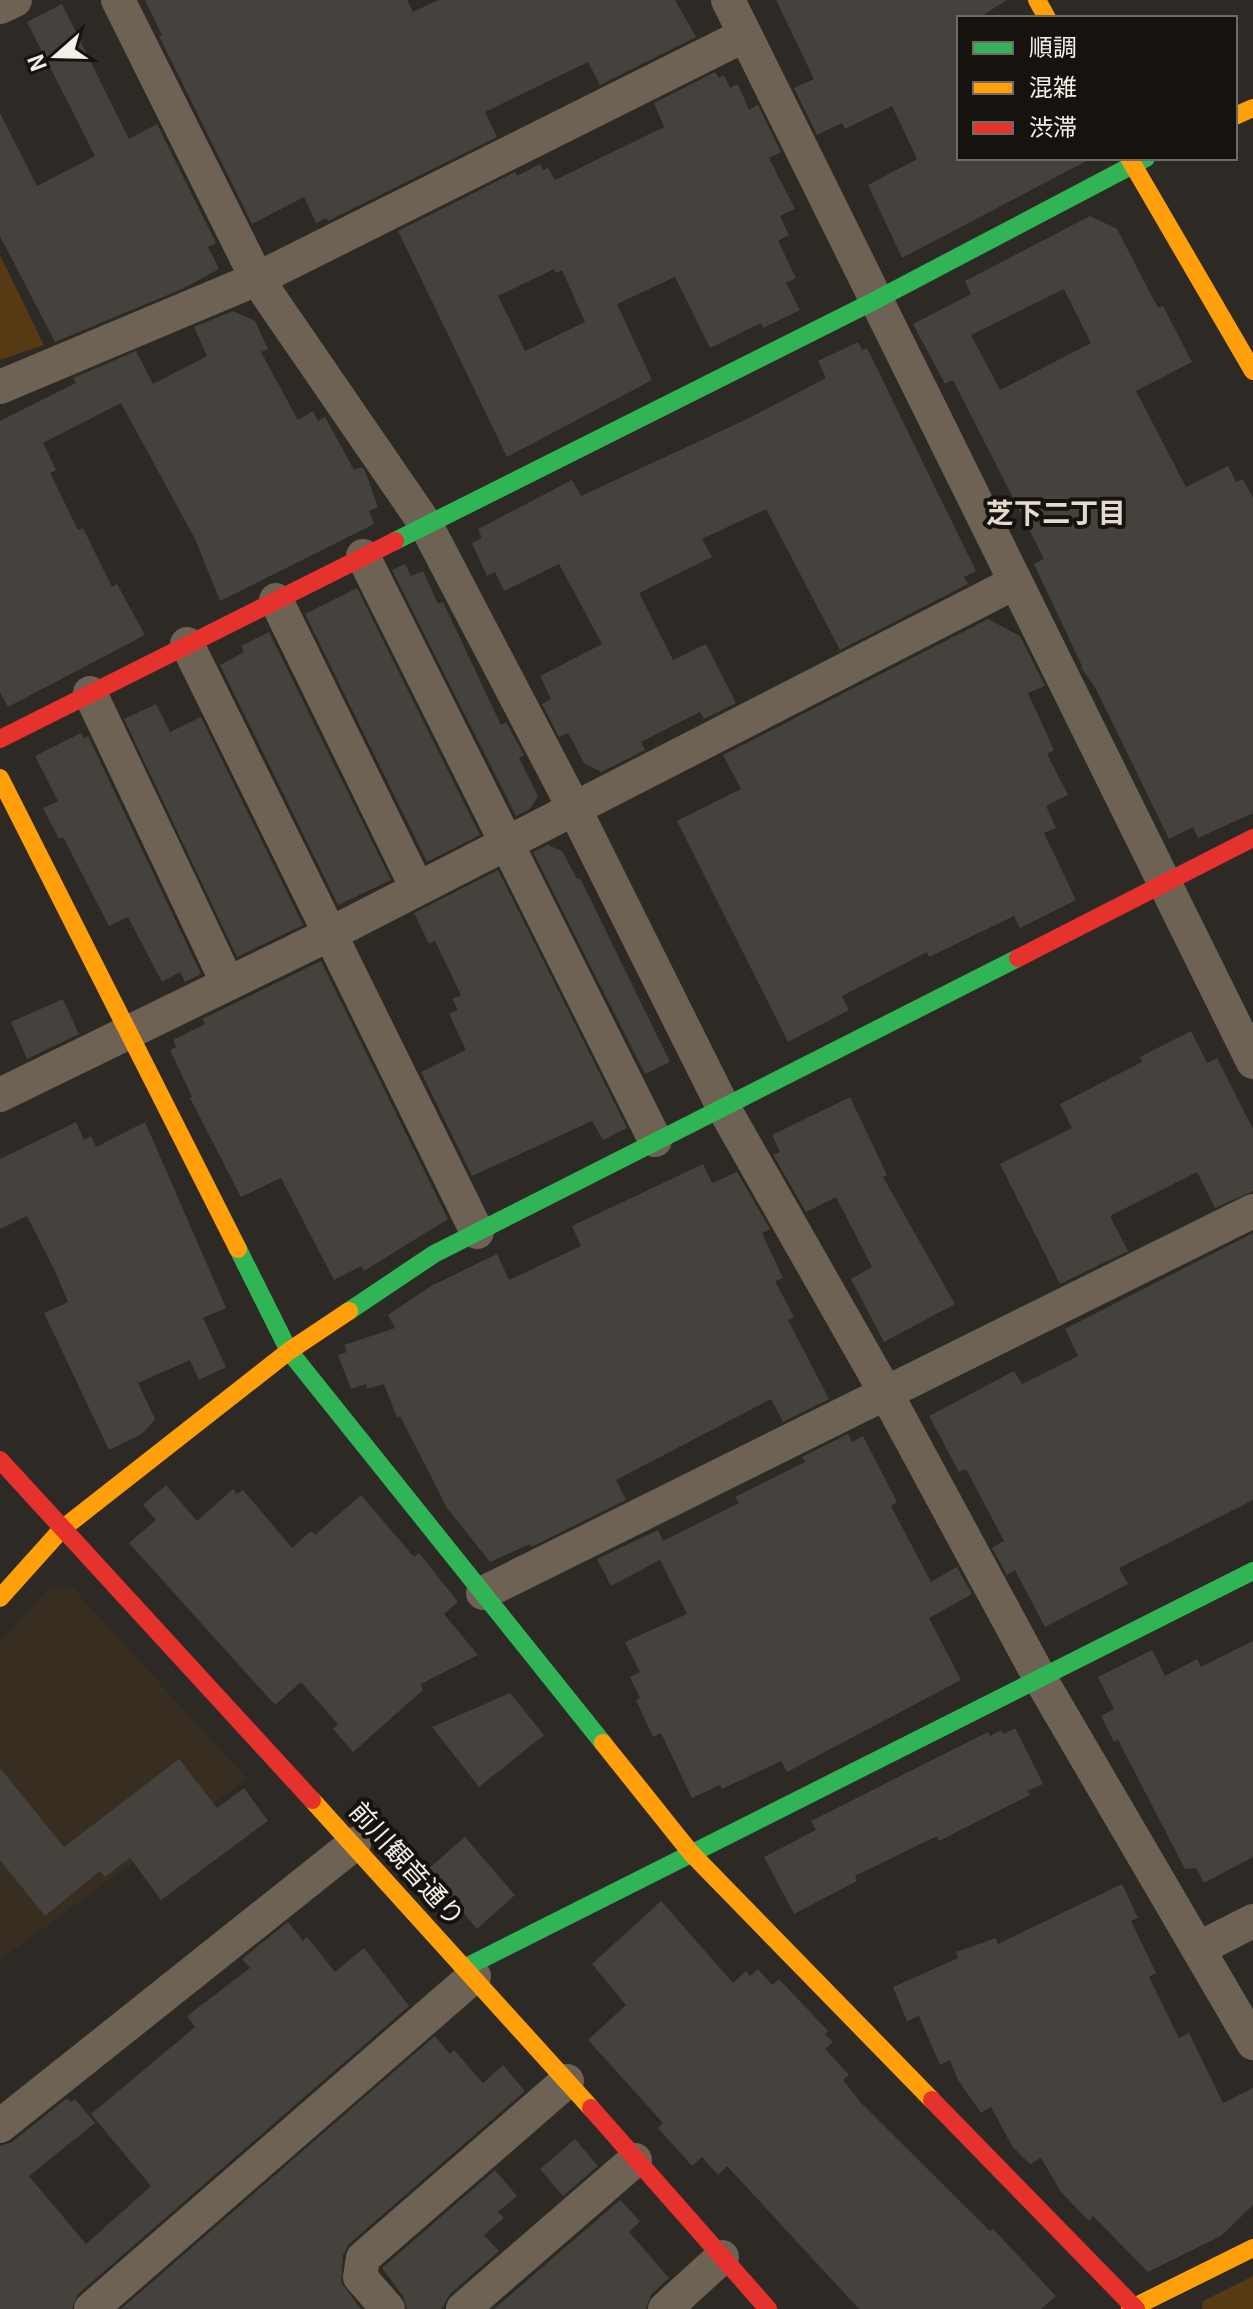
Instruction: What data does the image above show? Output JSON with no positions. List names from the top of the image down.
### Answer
{
  "streets": {
    "street": ["前川観音通り"]
  },
  "districts": ["芝下二丁目"],
  "legend": ["順調", "混雑", "渋滞"],
  "north": "left"
}
